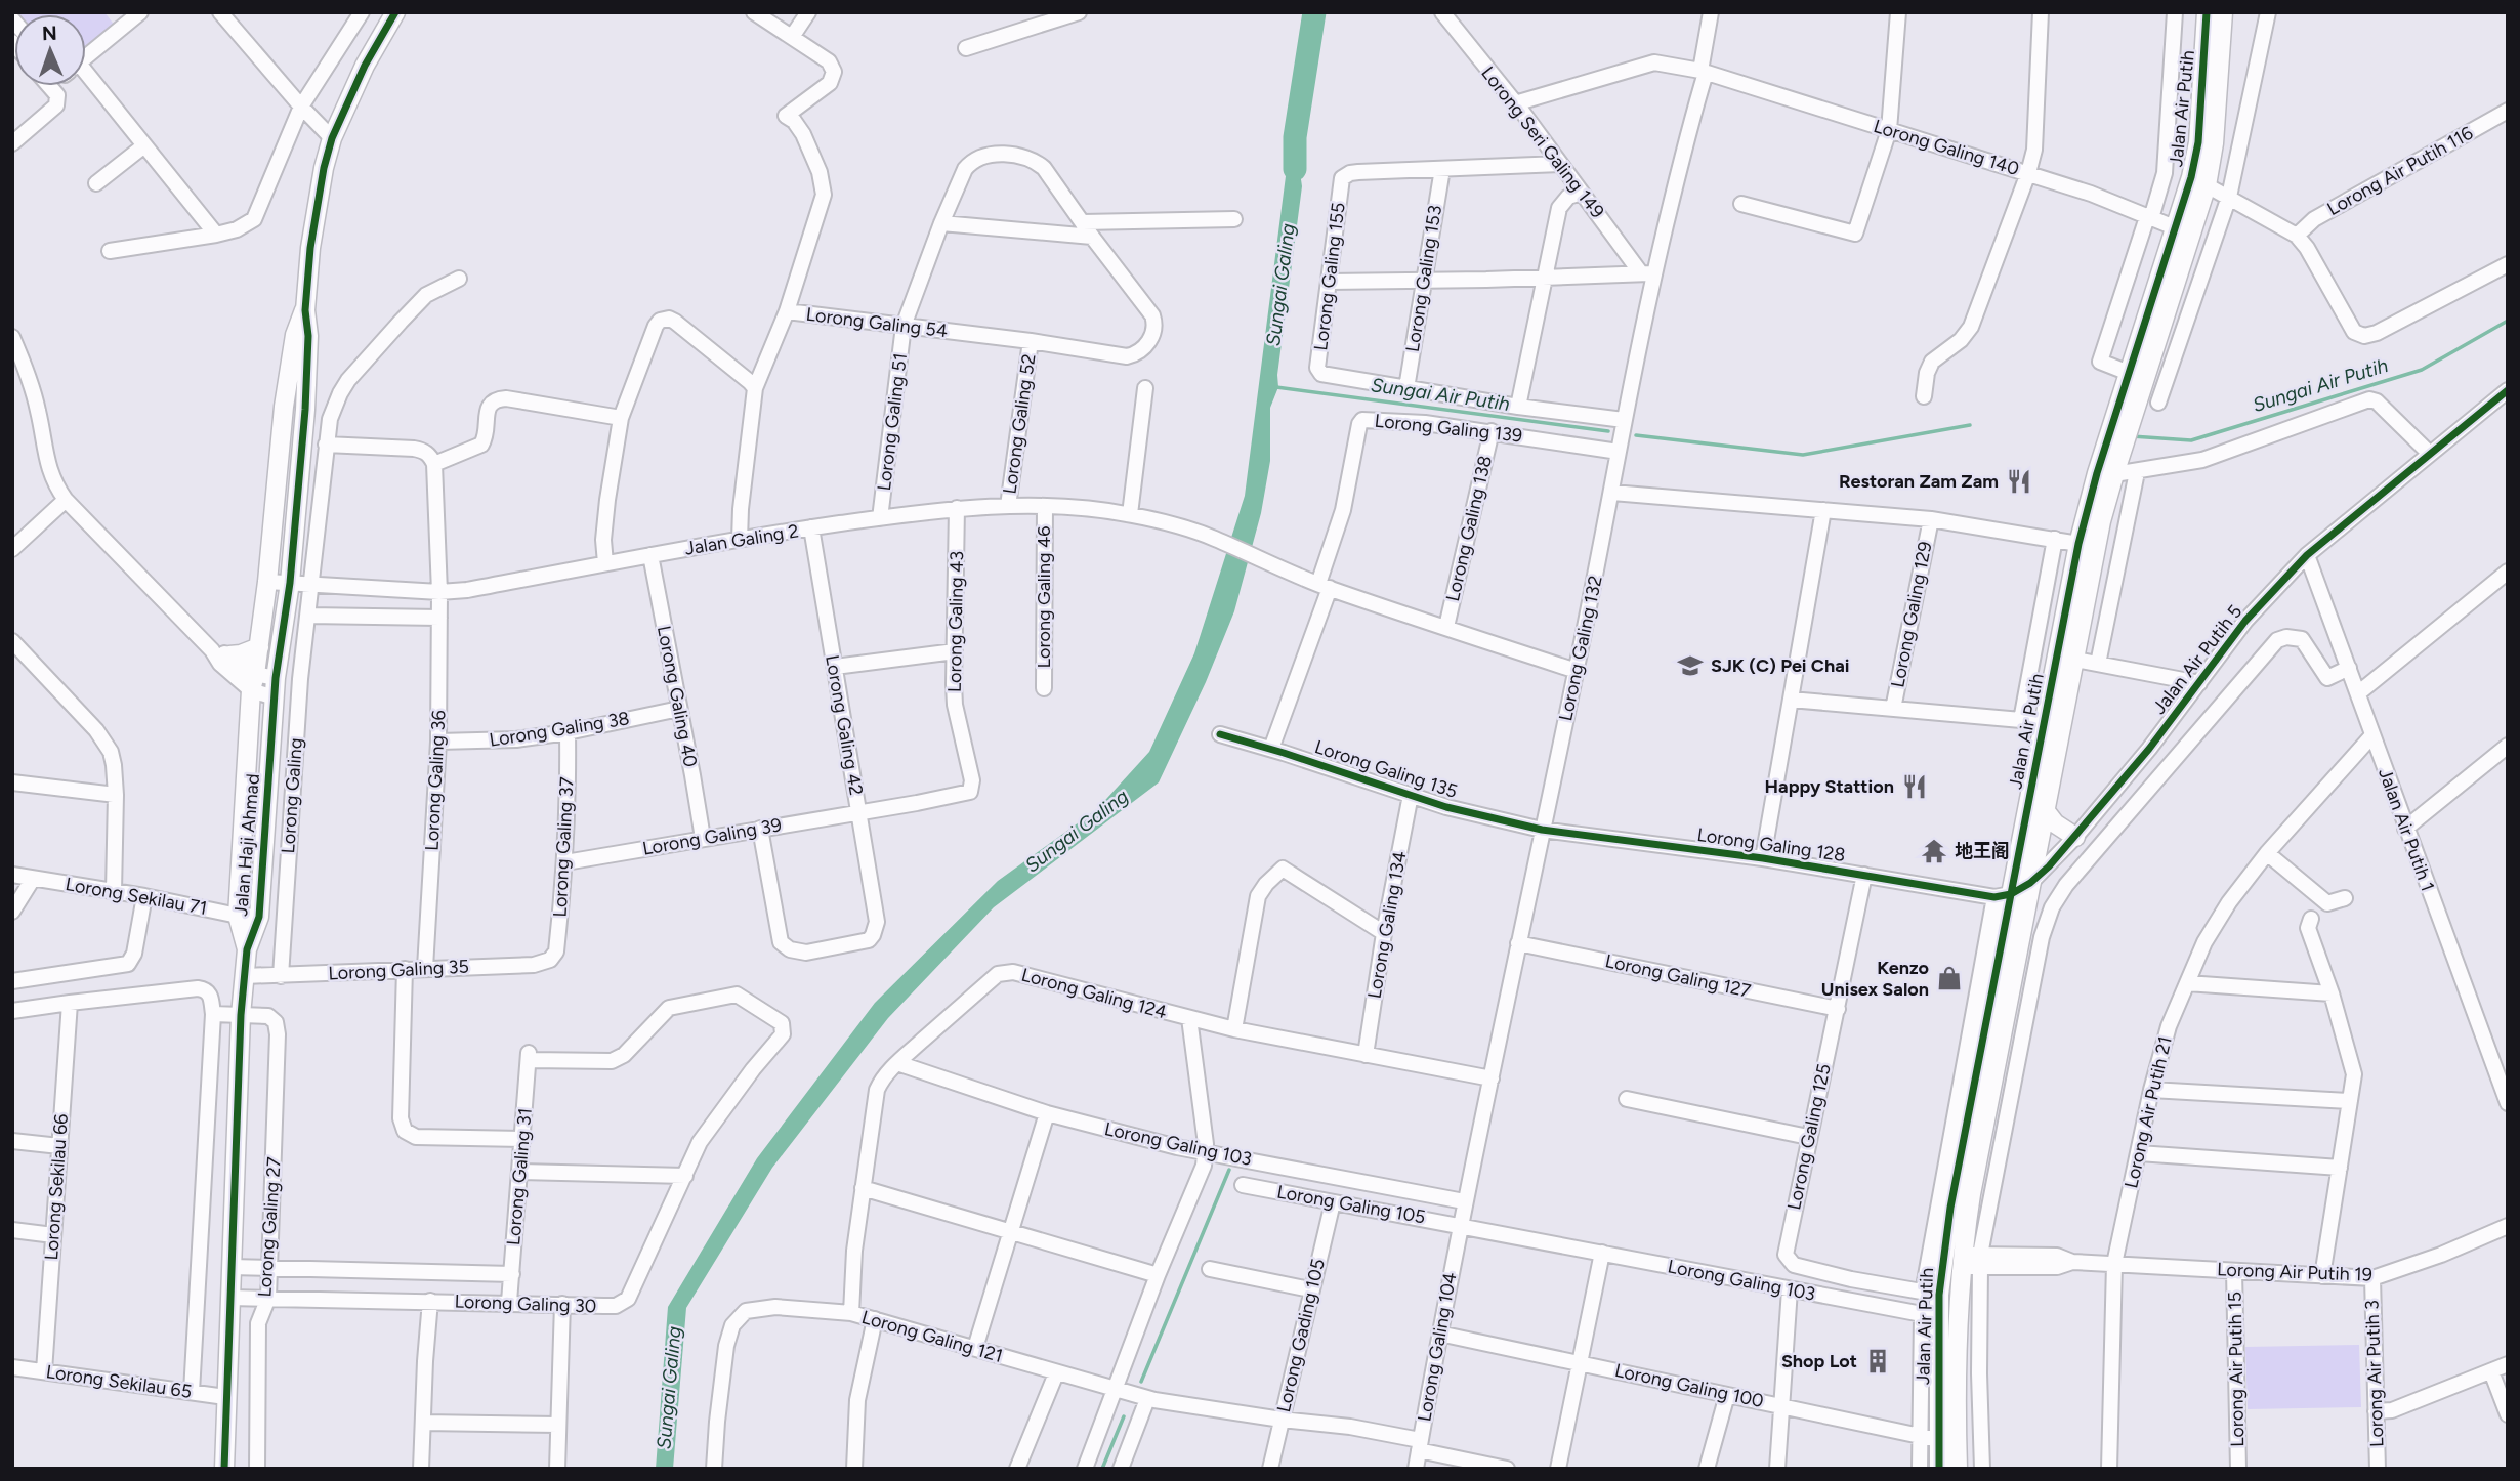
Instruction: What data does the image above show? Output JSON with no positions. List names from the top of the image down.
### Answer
{
  "streets": {
    "street": [
      "Jalan Air Putih",
      "Lorong Seri Galing 149",
      "Lorong Galing 140",
      "Lorong Air Putih 116",
      "Lorong Galing 155",
      "Lorong Galing 153",
      "Lorong Galing 54",
      "Lorong Galing 51",
      "Lorong Galing 52",
      "Lorong Galing 139",
      "Lorong Galing 138",
      "Jalan Galing 2",
      "Lorong Galing 46",
      "Lorong Galing 129",
      "Lorong Galing 43",
      "Lorong Galing 132",
      "Jalan Air Putih 5",
      "Lorong Galing 40",
      "Lorong Galing 42",
      "Lorong Galing 38",
      "Lorong Galing 135",
      "Lorong Galing 36",
      "Lorong Galing",
      "Jalan Air Putih 1",
      "Lorong Galing 39",
      "Jalan Haji Ahmad",
      "Lorong Galing 128",
      "Lorong Galing 37",
      "Lorong Sekilau 71",
      "Lorong Galing 134",
      "Lorong Galing 35",
      "Lorong Galing 127",
      "Lorong Galing 124",
      "Lorong Air Putih 21",
      "Lorong Galing 125",
      "Lorong Galing 103",
      "Lorong Galing 31",
      "Lorong Sekilau 66",
      "Lorong Galing 105",
      "Lorong Galing 27",
      "Lorong Air Putih 19",
      "Lorong Galing 30",
      "Lorong Gading 105",
      "Lorong Galing 121",
      "Lorong Galing 104",
      "Lorong Air Putih 15",
      "Lorong Air Putih 3",
      "Lorong Sekilau 65",
      "Lorong Galing 100"
    ]
  },
  "crossings": [
    ["Jalan Air Putih", "Lorong Galing 140"],
    ["Jalan Air Putih", "Jalan Air Putih 5"],
    ["Jalan Air Putih", "Lorong Galing 128"],
    ["Jalan Air Putih", "Lorong Galing 125"],
    ["Jalan Air Putih", "Lorong Galing 103"],
    ["Jalan Air Putih", "Lorong Air Putih 19"],
    ["Jalan Air Putih", "Lorong Galing 100"],
    ["Lorong Seri Galing 149", "Lorong Galing 140"],
    ["Lorong Seri Galing 149", "Lorong Galing 155"],
    ["Lorong Seri Galing 149", "Lorong Galing 132"],
    ["Lorong Galing 140", "Lorong Galing 132"],
    ["Lorong Galing 155", "Lorong Galing 153"],
    ["Lorong Galing 155", "Lorong Galing 132"],
    ["Lorong Galing 54", "Lorong Galing 51"],
    ["Lorong Galing 54", "Lorong Galing 52"],
    ["Lorong Galing 51", "Jalan Galing 2"],
    ["Lorong Galing 52", "Jalan Galing 2"],
    ["Lorong Galing 139", "Lorong Galing 138"],
    ["Lorong Galing 139", "Jalan Galing 2"],
    ["Lorong Galing 139", "Lorong Galing 132"],
    ["Lorong Galing 138", "Jalan Galing 2"],
    ["Jalan Galing 2", "Lorong Galing 46"],
    ["Jalan Galing 2", "Lorong Galing 43"],
    ["Jalan Galing 2", "Lorong Galing 132"],
    ["Jalan Galing 2", "Lorong Galing 40"],
    ["Jalan Galing 2", "Lorong Galing 42"],
    ["Jalan Galing 2", "Lorong Galing 36"],
    ["Jalan Galing 2", "Lorong Galing"],
    ["Jalan Galing 2", "Jalan Haji Ahmad"],
    ["Lorong Galing 43", "Lorong Galing 42"],
    ["Lorong Galing 43", "Lorong Galing 39"],
    ["Lorong Galing 132", "Lorong Galing 135"],
    ["Lorong Galing 132", "Lorong Galing 128"],
    ["Lorong Galing 132", "Lorong Galing 127"],
    ["Lorong Galing 132", "Lorong Galing 124"],
    ["Lorong Galing 132", "Lorong Galing 103"],
    ["Lorong Galing 132", "Lorong Galing 105"],
    ["Lorong Galing 132", "Lorong Galing 104"],
    ["Jalan Air Putih 5", "Jalan Air Putih 1"],
    ["Lorong Galing 40", "Lorong Galing 38"],
    ["Lorong Galing 40", "Lorong Galing 39"],
    ["Lorong Galing 42", "Lorong Galing 39"],
    ["Lorong Galing 38", "Lorong Galing 36"],
    ["Lorong Galing 38", "Lorong Galing 37"],
    ["Lorong Galing 135", "Lorong Galing 128"],
    ["Lorong Galing 135", "Lorong Galing 134"],
    ["Lorong Galing 36", "Lorong Galing 35"],
    ["Lorong Galing", "Lorong Galing 35"],
    ["Jalan Air Putih 1", "Lorong Air Putih 21"],
    ["Lorong Galing 39", "Lorong Galing 37"],
    ["Jalan Haji Ahmad", "Lorong Sekilau 71"],
    ["Jalan Haji Ahmad", "Lorong Galing 35"],
    ["Jalan Haji Ahmad", "Lorong Galing 27"],
    ["Jalan Haji Ahmad", "Lorong Galing 30"],
    ["Jalan Haji Ahmad", "Lorong Sekilau 65"],
    ["Lorong Galing 128", "Lorong Galing 125"],
    ["Lorong Galing 37", "Lorong Galing 35"],
    ["Lorong Galing 134", "Lorong Galing 124"],
    ["Lorong Galing 127", "Lorong Galing 125"],
    ["Lorong Galing 124", "Lorong Galing 103"],
    ["Lorong Galing 124", "Lorong Galing 121"],
    ["Lorong Air Putih 21", "Lorong Air Putih 19"],
    ["Lorong Galing 103", "Lorong Galing 105"],
    ["Lorong Galing 103", "Lorong Galing 104"],
    ["Lorong Galing 31", "Lorong Galing 30"],
    ["Lorong Sekilau 66", "Lorong Sekilau 65"],
    ["Lorong Galing 105", "Lorong Gading 105"],
    ["Lorong Galing 105", "Lorong Galing 104"],
    ["Lorong Galing 27", "Lorong Galing 30"],
    ["Lorong Air Putih 19", "Lorong Air Putih 15"],
    ["Lorong Air Putih 19", "Lorong Air Putih 3"],
    ["Lorong Gading 105", "Lorong Galing 121"],
    ["Lorong Galing 121", "Lorong Galing 104"],
    ["Lorong Galing 104", "Lorong Galing 100"]
  ],
  "water": ["Sungai Galing", "Sungai Air Putih"],
  "places": {
    "restaurant": ["Restoran Zam Zam", "Happy Stattion"],
    "school or university": ["SJK (C) Pei Chai"],
    "temple": ["地王阁"],
    "shop": ["Kenzo Unisex Salon"],
    "building": ["Shop Lot"]
  },
  "north": "top"
}
